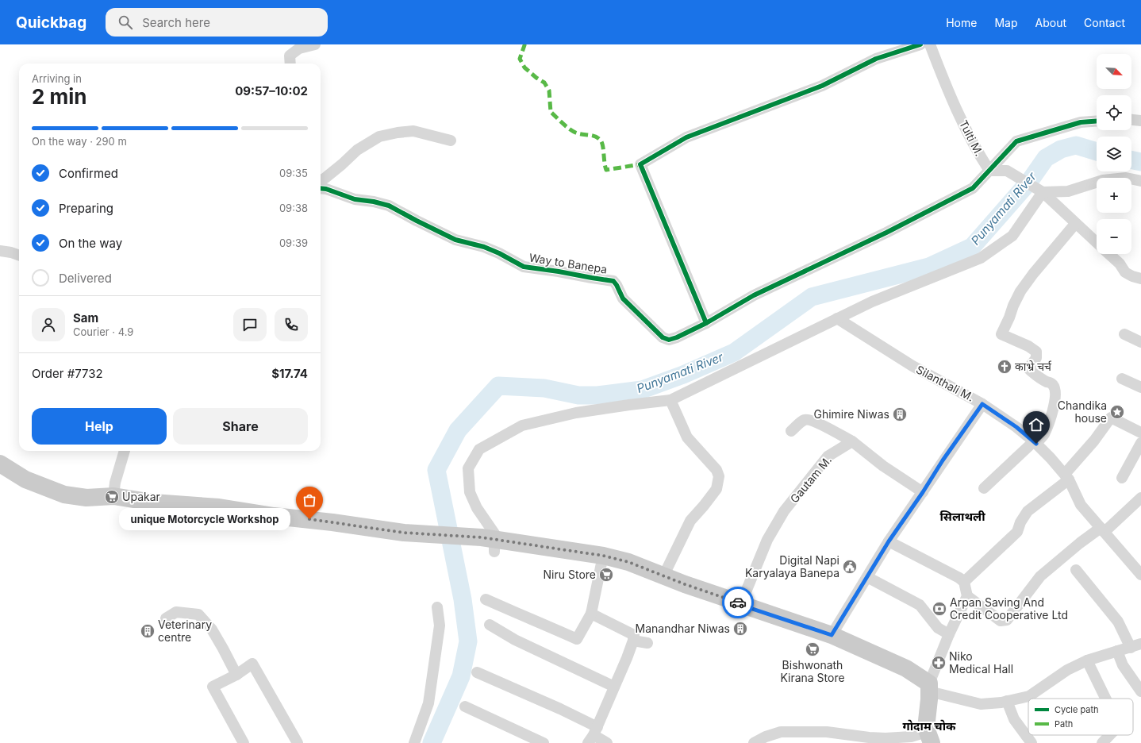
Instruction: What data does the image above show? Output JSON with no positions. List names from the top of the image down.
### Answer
{
  "streets": {
    "street": [
      "Tulti M.",
      "Way to Banepa",
      "Silanthali M.",
      "Gautam M."
    ]
  },
  "districts": ["सिलाथली", "गाेदाम चाेक"],
  "water": ["Punyamati River"],
  "places": {
    "church": ["काभ्रे चर्च"],
    "place": ["Chandika house"],
    "building": ["Ghimire Niwas", "Manandhar Niwas", "Veterinary centre"],
    "supermarket": ["Upakar", "Niru Store", "Bishwonath Kirana Store"],
    "other": ["unique Motorcycle Workshop"],
    "public building": ["Digital Napi Karyalaya Banepa"],
    "bank": ["Arpan Saving And Credit Cooperative Ltd"],
    "pharmacy": ["Niko Medical Hall"]
  },
  "legend": ["Cycle path", "Path"],
  "north": "bottom right",
  "page": {
    "header": "Quickbag",
    "search": "Search here",
    "nav": [
      "Home",
      "Map",
      "About",
      "Contact"
    ],
    "map_buttons": ["+", "−"],
    "heading": ["2 min", "Arriving in", "09:57–10:02"],
    "panel": [
      "Sam",
      "Courier · 4.9",
      "Order #7732",
      "$17.74"
    ],
    "bar": "On the way · 290 m",
    "list": [
      ["Confirmed", "09:35"],
      ["Preparing", "09:38"],
      ["On the way", "09:39"],
      "Delivered"
    ],
    "buttons": ["Help", "Share"],
    "bubble": "unique Motorcycle Workshop"
  }
}
